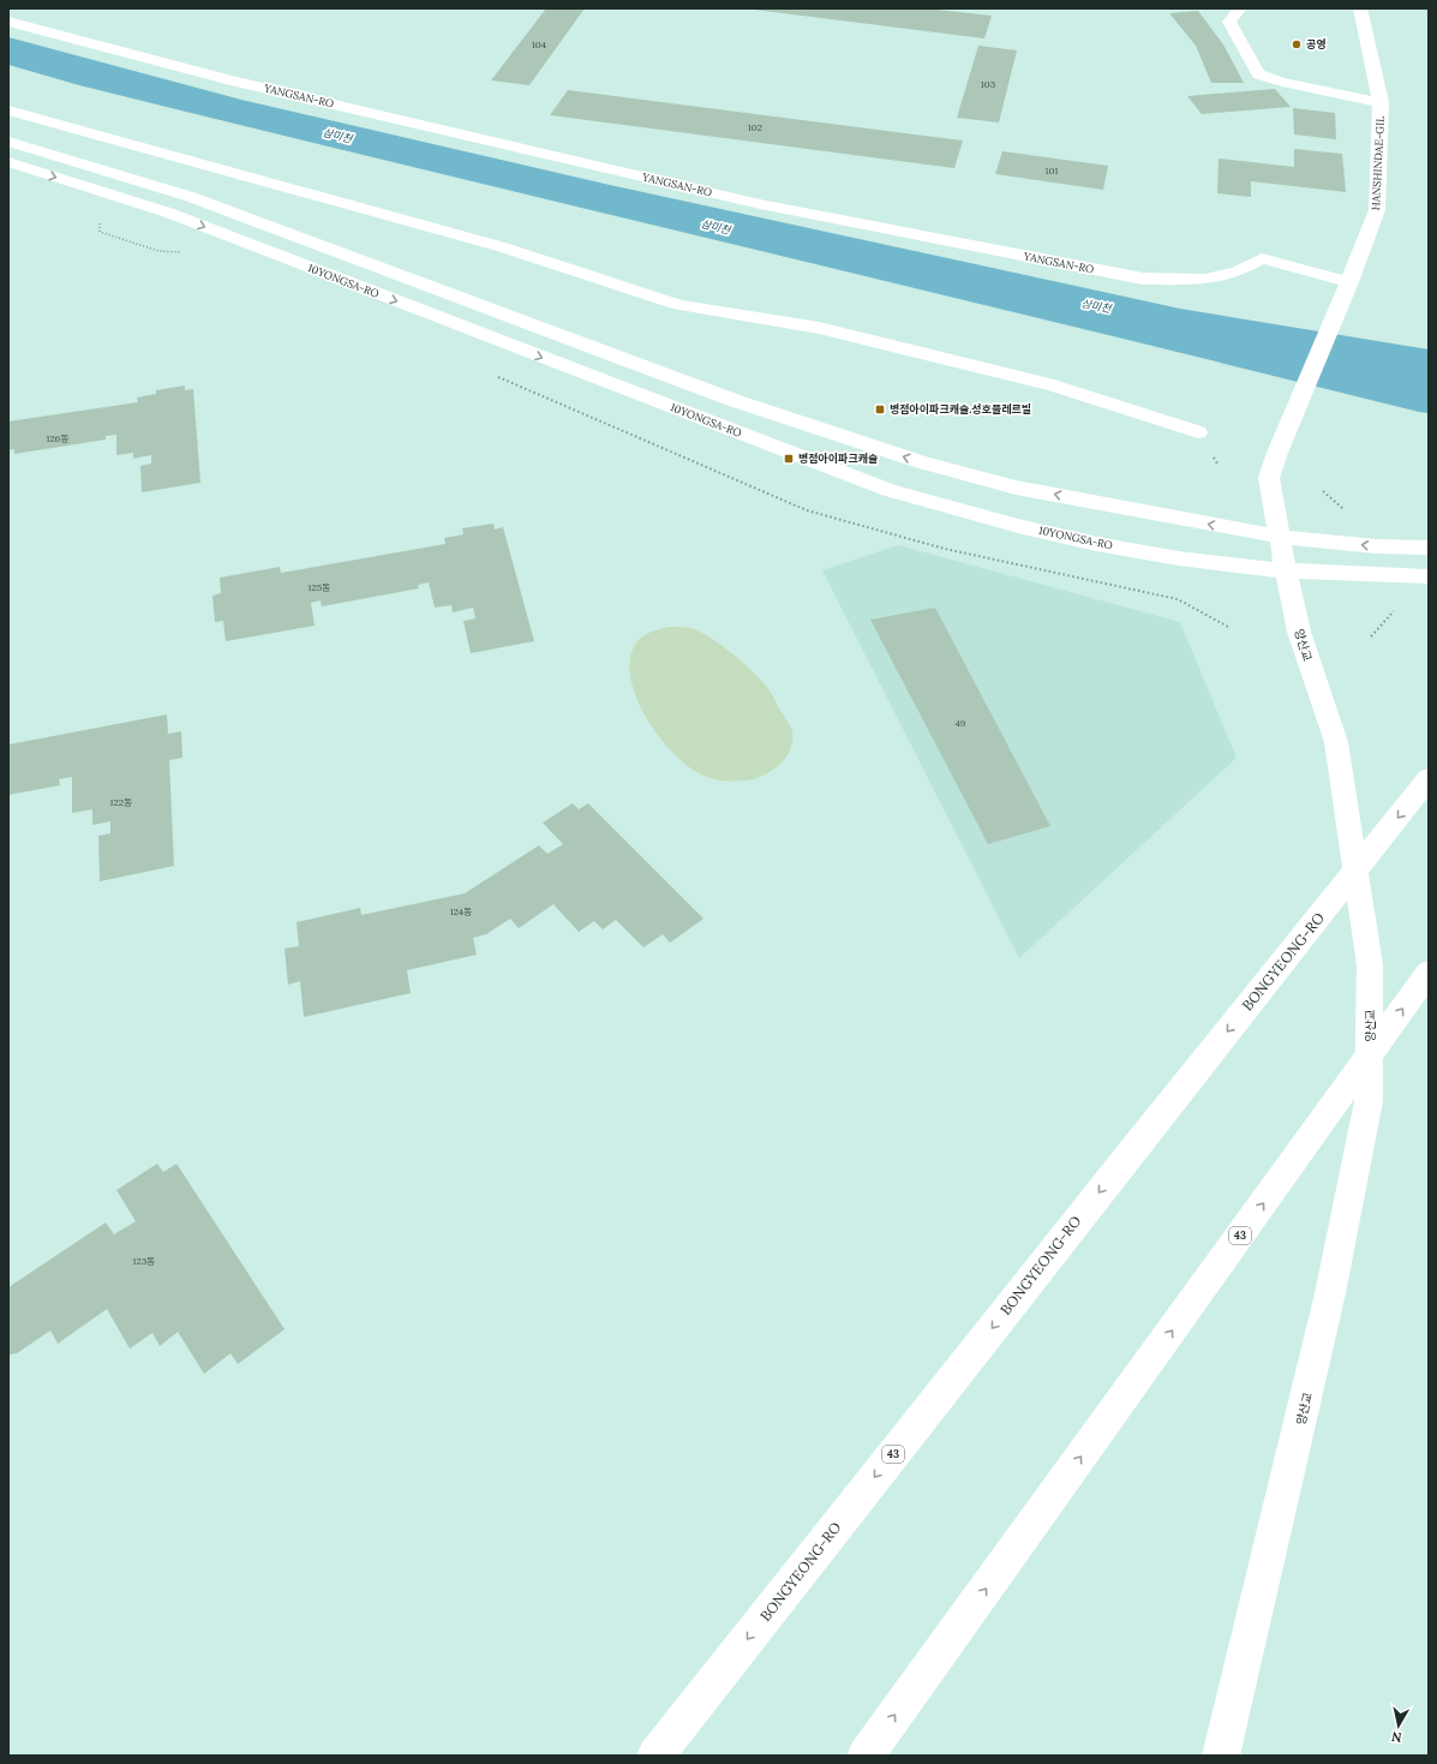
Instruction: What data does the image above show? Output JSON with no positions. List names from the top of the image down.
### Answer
{
  "streets": {
    "main road": [
      "YANGSAN-RO",
      "HANSHINDAE-GIL",
      "10YONGSA-RO",
      "양산교",
      "BONGYEONG-RO",
      "43"
    ]
  },
  "crossings": [
    ["YANGSAN-RO", "HANSHINDAE-GIL"],
    ["HANSHINDAE-GIL", "양산교"],
    ["10YONGSA-RO", "양산교"]
  ],
  "water": ["삼미천"],
  "places": {
    "other": ["공영"],
    "transit": ["병점아이파크캐슬.성호플레르빌", "병점아이파크캐슬"]
  },
  "house_numbers": [
    "104",
    "103",
    "102",
    "101",
    "126동",
    "125동",
    "49",
    "122동",
    "124동",
    "123동"
  ],
  "north": "bottom"
}
